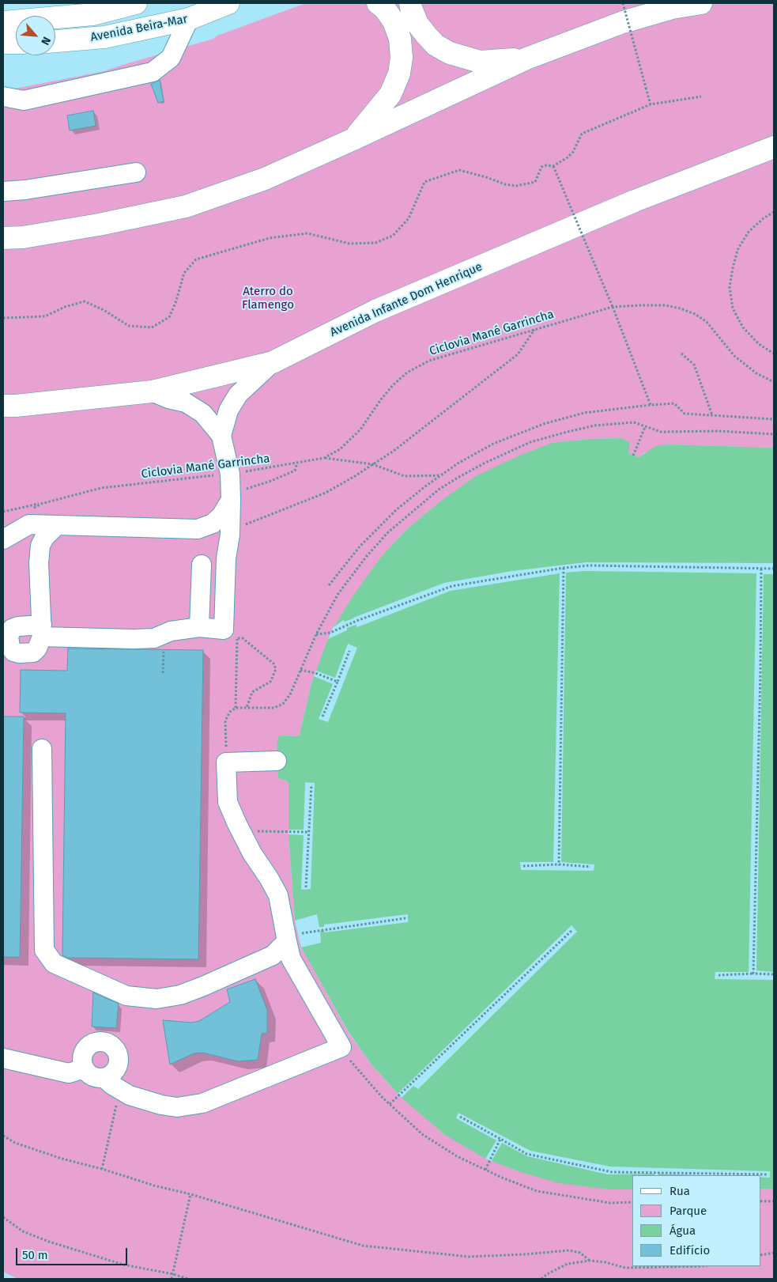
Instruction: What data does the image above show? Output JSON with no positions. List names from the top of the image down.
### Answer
{
  "streets": {
    "main road": ["Avenida Beira-Mar", "Avenida Infante Dom Henrique"],
    "path": ["Ciclovia Mané Garrincha"]
  },
  "parks": ["Aterro do Flamengo"],
  "legend": [
    "Rua",
    "Parque",
    "Água",
    "Edifício"
  ],
  "scale_bar": "50 m",
  "north": "bottom right"
}
